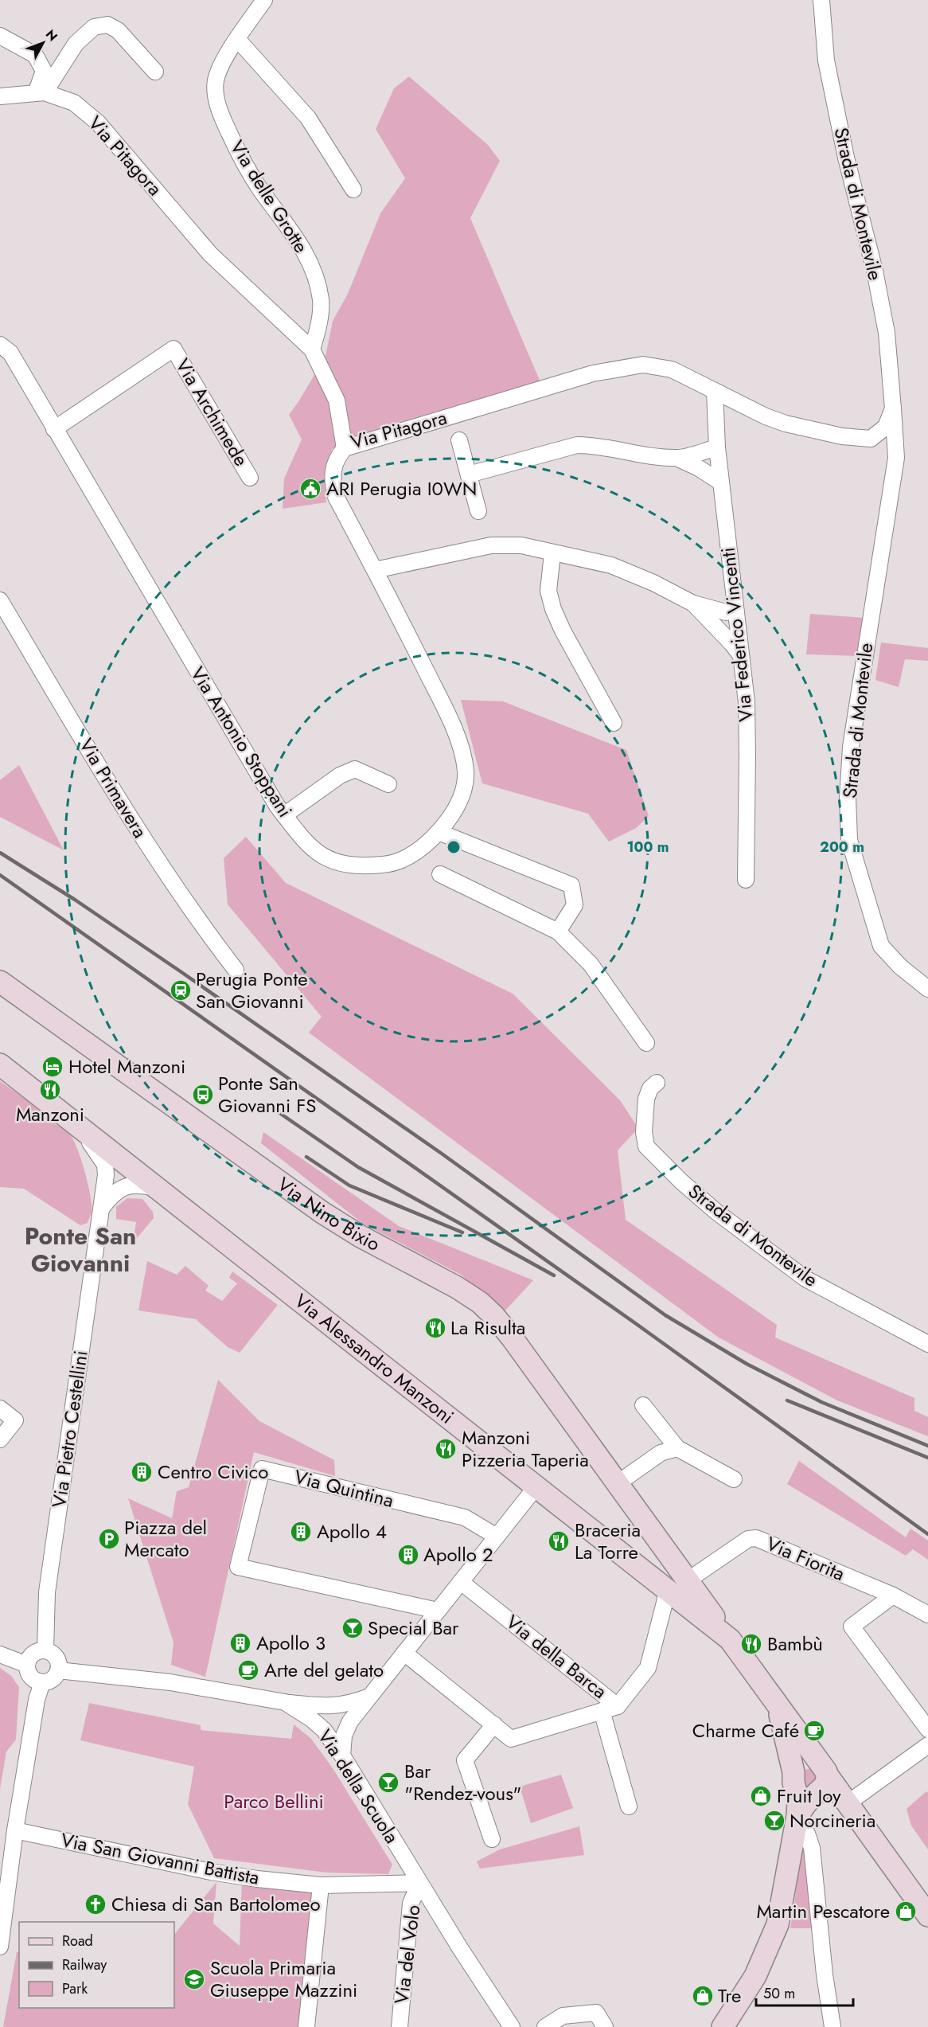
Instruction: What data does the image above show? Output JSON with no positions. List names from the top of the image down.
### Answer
{
  "streets": {
    "main road": ["Via Nino Bixio", "Via Alessandro Manzoni"],
    "street": [
      "Via Pitagora",
      "Via delle Grotte",
      "Strada di Montevile",
      "Via Archimede",
      "Via Federico Vincenti",
      "Via Antonio Stoppani",
      "Via Primavera",
      "Via Pietro Cestellini",
      "Via Quintina",
      "Via Fiorita",
      "Via della Barca",
      "Via della Scuola",
      "Via San Giovanni Battista",
      "Via del Volo"
    ]
  },
  "crossings": [
    ["Via Pitagora", "Via delle Grotte"],
    ["Via Pitagora", "Via Federico Vincenti"],
    ["Via Pitagora", "Via Antonio Stoppani"],
    ["Via Archimede", "Via Antonio Stoppani"],
    ["Via Nino Bixio", "Via Alessandro Manzoni"],
    ["Via Nino Bixio", "Via Fiorita"],
    ["Via Nino Bixio", "Via della Barca"],
    ["Via Alessandro Manzoni", "Via Pietro Cestellini"],
    ["Via Alessandro Manzoni", "Via Fiorita"],
    ["Via Alessandro Manzoni", "Via della Barca"],
    ["Via Pietro Cestellini", "Via della Scuola"],
    ["Via Fiorita", "Via della Barca"],
    ["Via della Scuola", "Via San Giovanni Battista"],
    ["Via della Scuola", "Via del Volo"],
    ["Via San Giovanni Battista", "Via del Volo"]
  ],
  "districts": ["Ponte San Giovanni"],
  "parks": ["Parco Bellini"],
  "places": {
    "public building": ["ARI Perugia I0WN"],
    "station": ["Perugia Ponte San Giovanni"],
    "hotel": ["Hotel Manzoni"],
    "restaurant": [
      "Manzoni",
      "La Risulta",
      "Manzoni Pizzeria Taperia",
      "Braceria La Torre",
      "Bambù"
    ],
    "bus stop": ["Ponte San Giovanni FS"],
    "building": [
      "Centro Civico",
      "Apollo 4",
      "Apollo 2",
      "Apollo 3"
    ],
    "parking": ["Piazza del Mercato"],
    "bar": ["Special Bar", "Bar \"Rendez-vous\"", "Norcineria"],
    "cafe": ["Arte del gelato", "Charme Café"],
    "shop": ["Fruit Joy", "Martin Pescatore", "Tre"],
    "church": ["Chiesa di San Bartolomeo"],
    "school or university": ["Scuola Primaria Giuseppe Mazzini"]
  },
  "legend": ["Road", "Railway", "Park"],
  "scale_bar": "50 m",
  "north": "top right",
  "rings": ["100 m", "200 m"]
}
